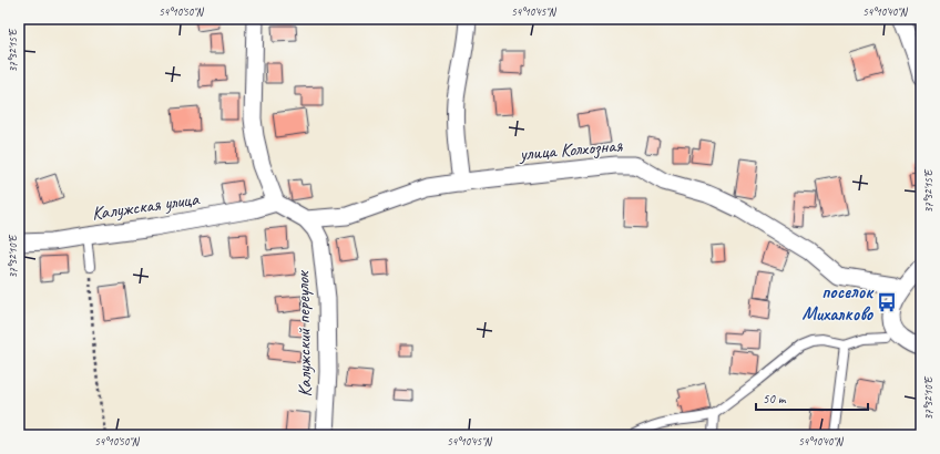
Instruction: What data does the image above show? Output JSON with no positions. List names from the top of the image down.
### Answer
{
  "streets": {
    "street": ["улица Колхозная", "Калужская улица", "Калужский переулок"]
  },
  "crossings": [
    ["улица Колхозная", "Калужский переулок"],
    ["Калужская улица", "Калужский переулок"]
  ],
  "places": {
    "bus stop": ["поселок Михалково"]
  },
  "scale_bar": "50 m",
  "coordinates": [
    "54°10'50\"N",
    "54°10'45\"N",
    "54°10'40\"N",
    "37°32'15\"E",
    "37°32'10\"E"
  ]
}
